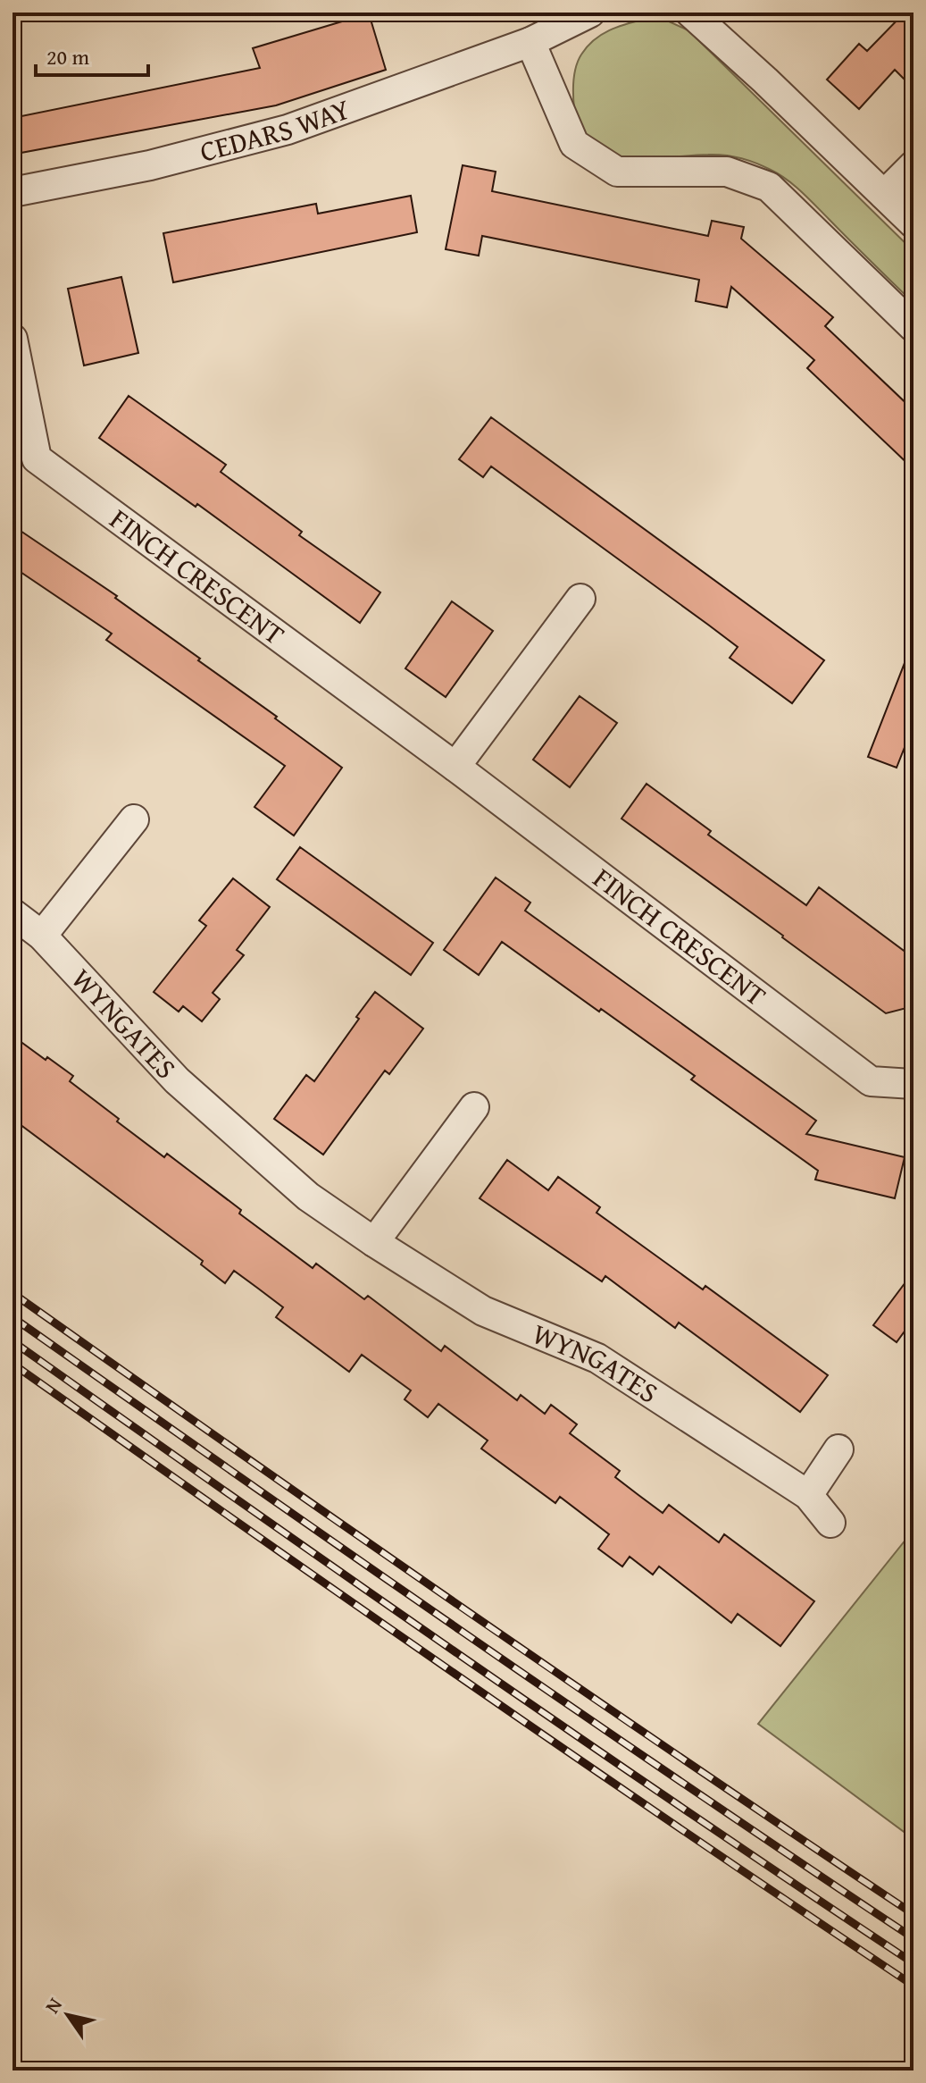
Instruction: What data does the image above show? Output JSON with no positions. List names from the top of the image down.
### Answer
{
  "streets": {
    "street": ["CEDARS WAY", "FINCH CRESCENT", "WYNGATES"]
  },
  "scale_bar": "20 m",
  "north": "top left"
}
